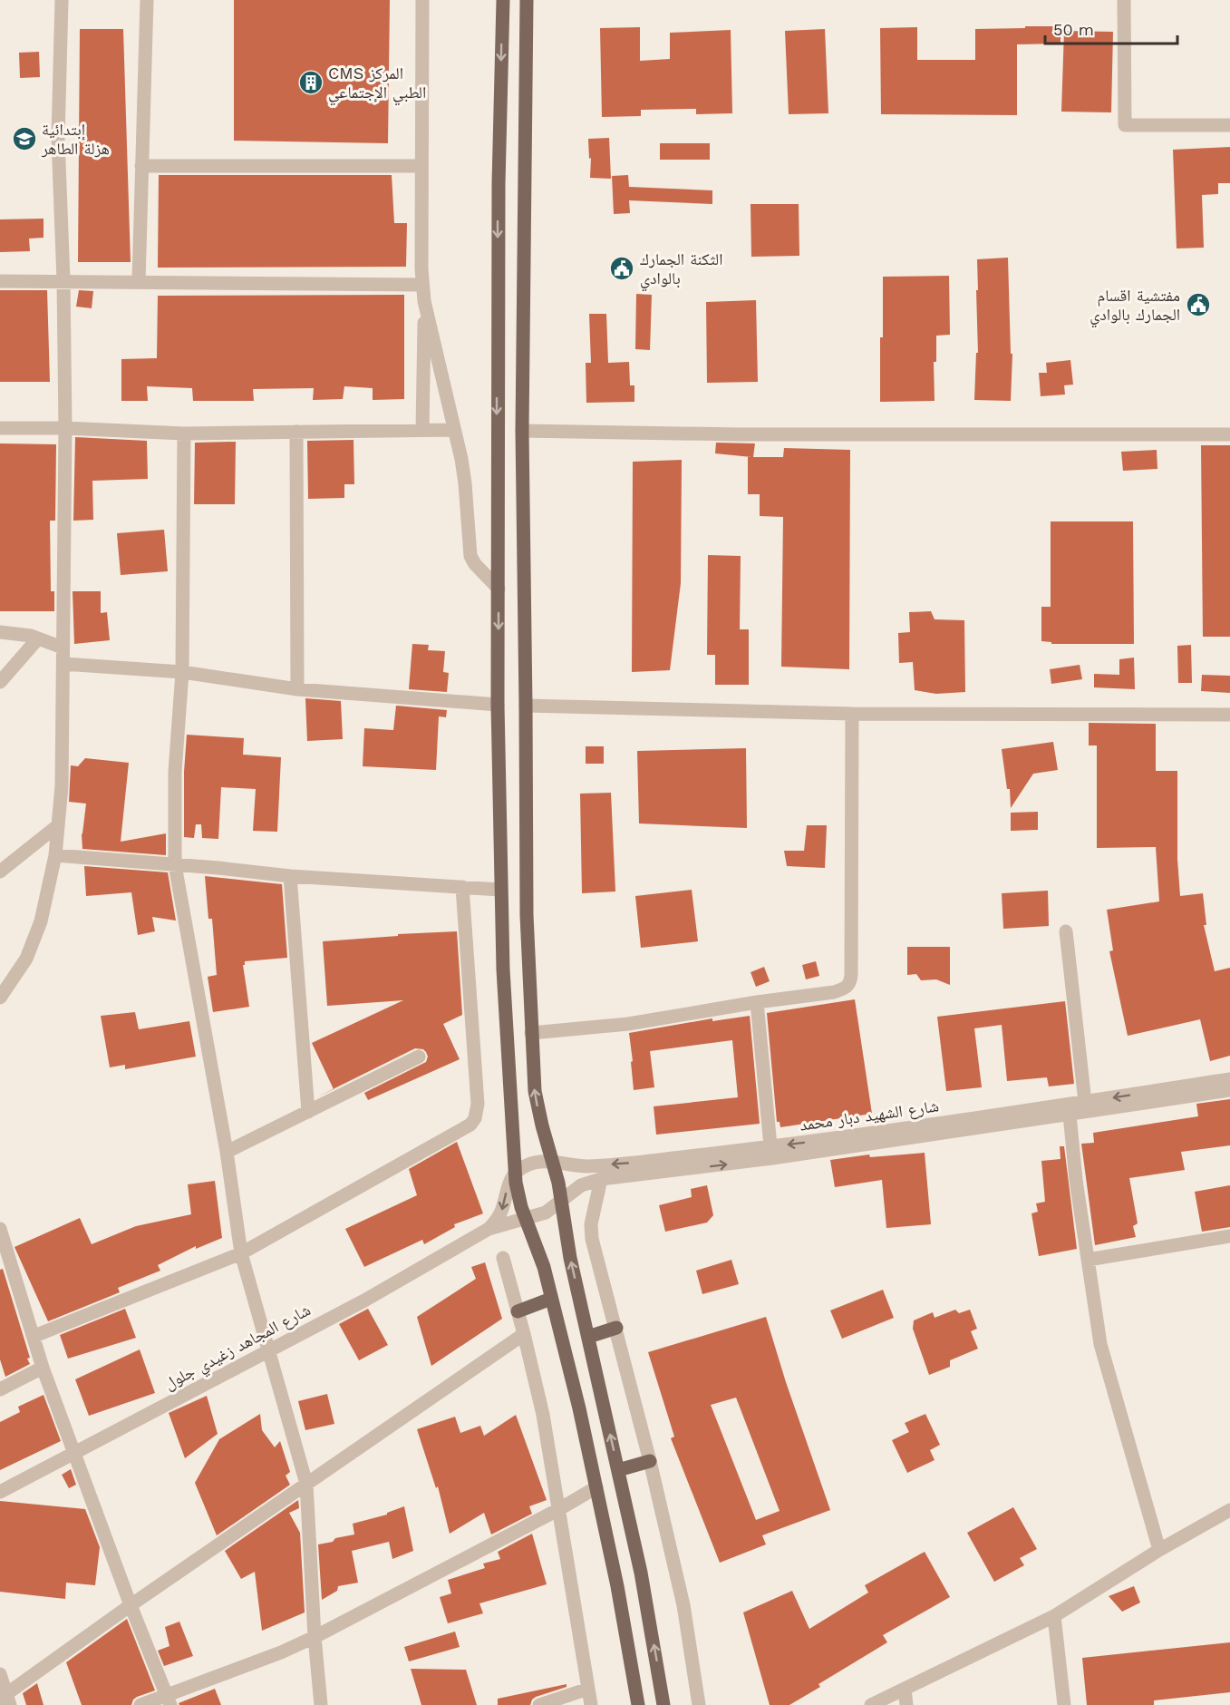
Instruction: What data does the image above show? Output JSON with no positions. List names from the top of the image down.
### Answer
{
  "streets": {
    "street": ["شارع الشهيد دبار محمد", "شارع المجاهد زغيدي جلول"]
  },
  "crossings": [
    ["شارع الشهيد دبار محمد", "شارع المجاهد زغيدي جلول"]
  ],
  "places": {
    "building": ["CMS المركز الطبي الإجتماعي"],
    "school or university": ["إبتدائية هزلة الطاهر"],
    "public building": ["الثكنة الجمارك بالوادي", "مفتشية اقسام الجمارك بالوادي"]
  },
  "scale_bar": "50 m"
}
